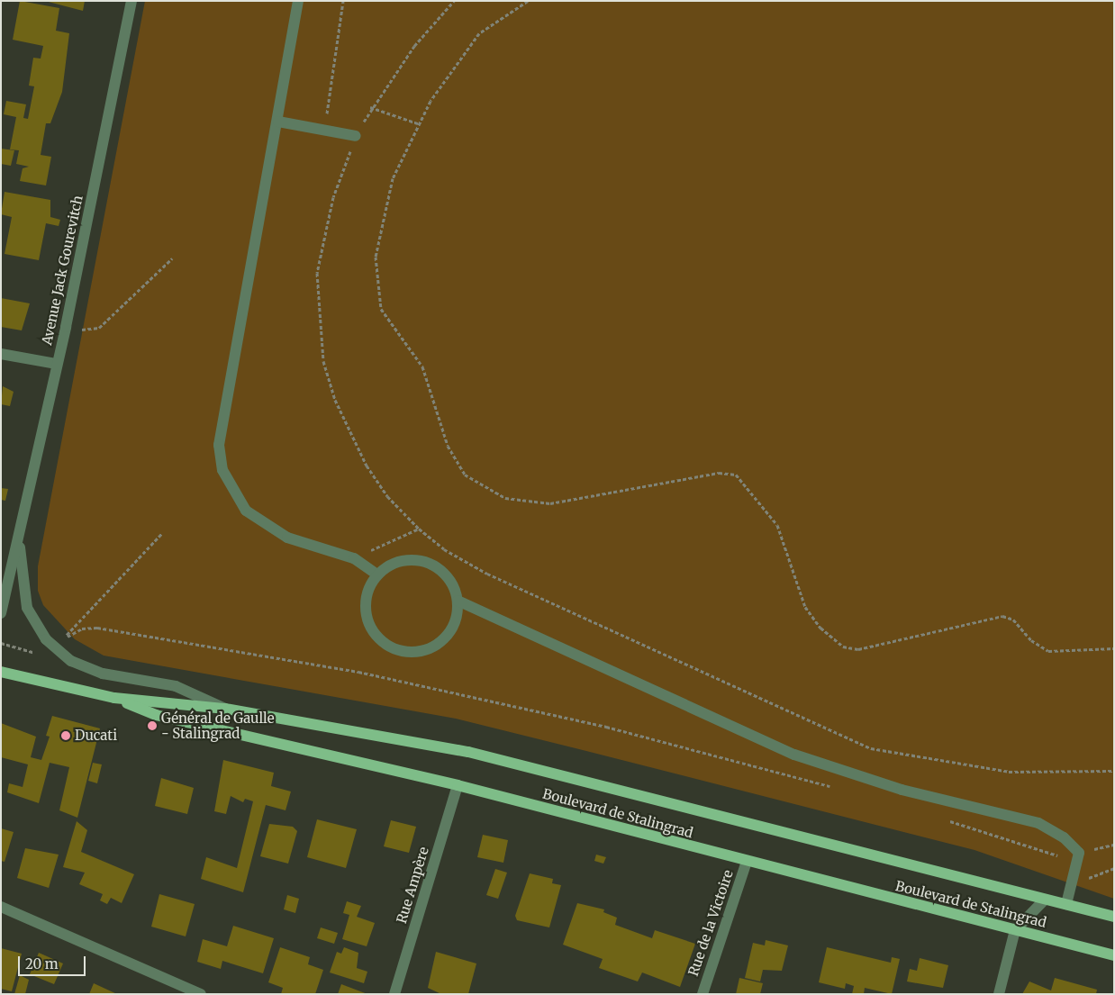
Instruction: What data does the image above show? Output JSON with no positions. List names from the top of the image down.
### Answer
{
  "streets": {
    "main road": ["Boulevard de Stalingrad"],
    "street": ["Avenue Jack Gourevitch", "Rue Ampère", "Rue de la Victoire"]
  },
  "crossings": [
    ["Avenue Jack Gourevitch", "Boulevard de Stalingrad"],
    ["Boulevard de Stalingrad", "Rue Ampère"],
    ["Boulevard de Stalingrad", "Rue de la Victoire"]
  ],
  "places": ["Général de Gaulle - Stalingrad", "Ducati"],
  "scale_bar": "20 m"
}
